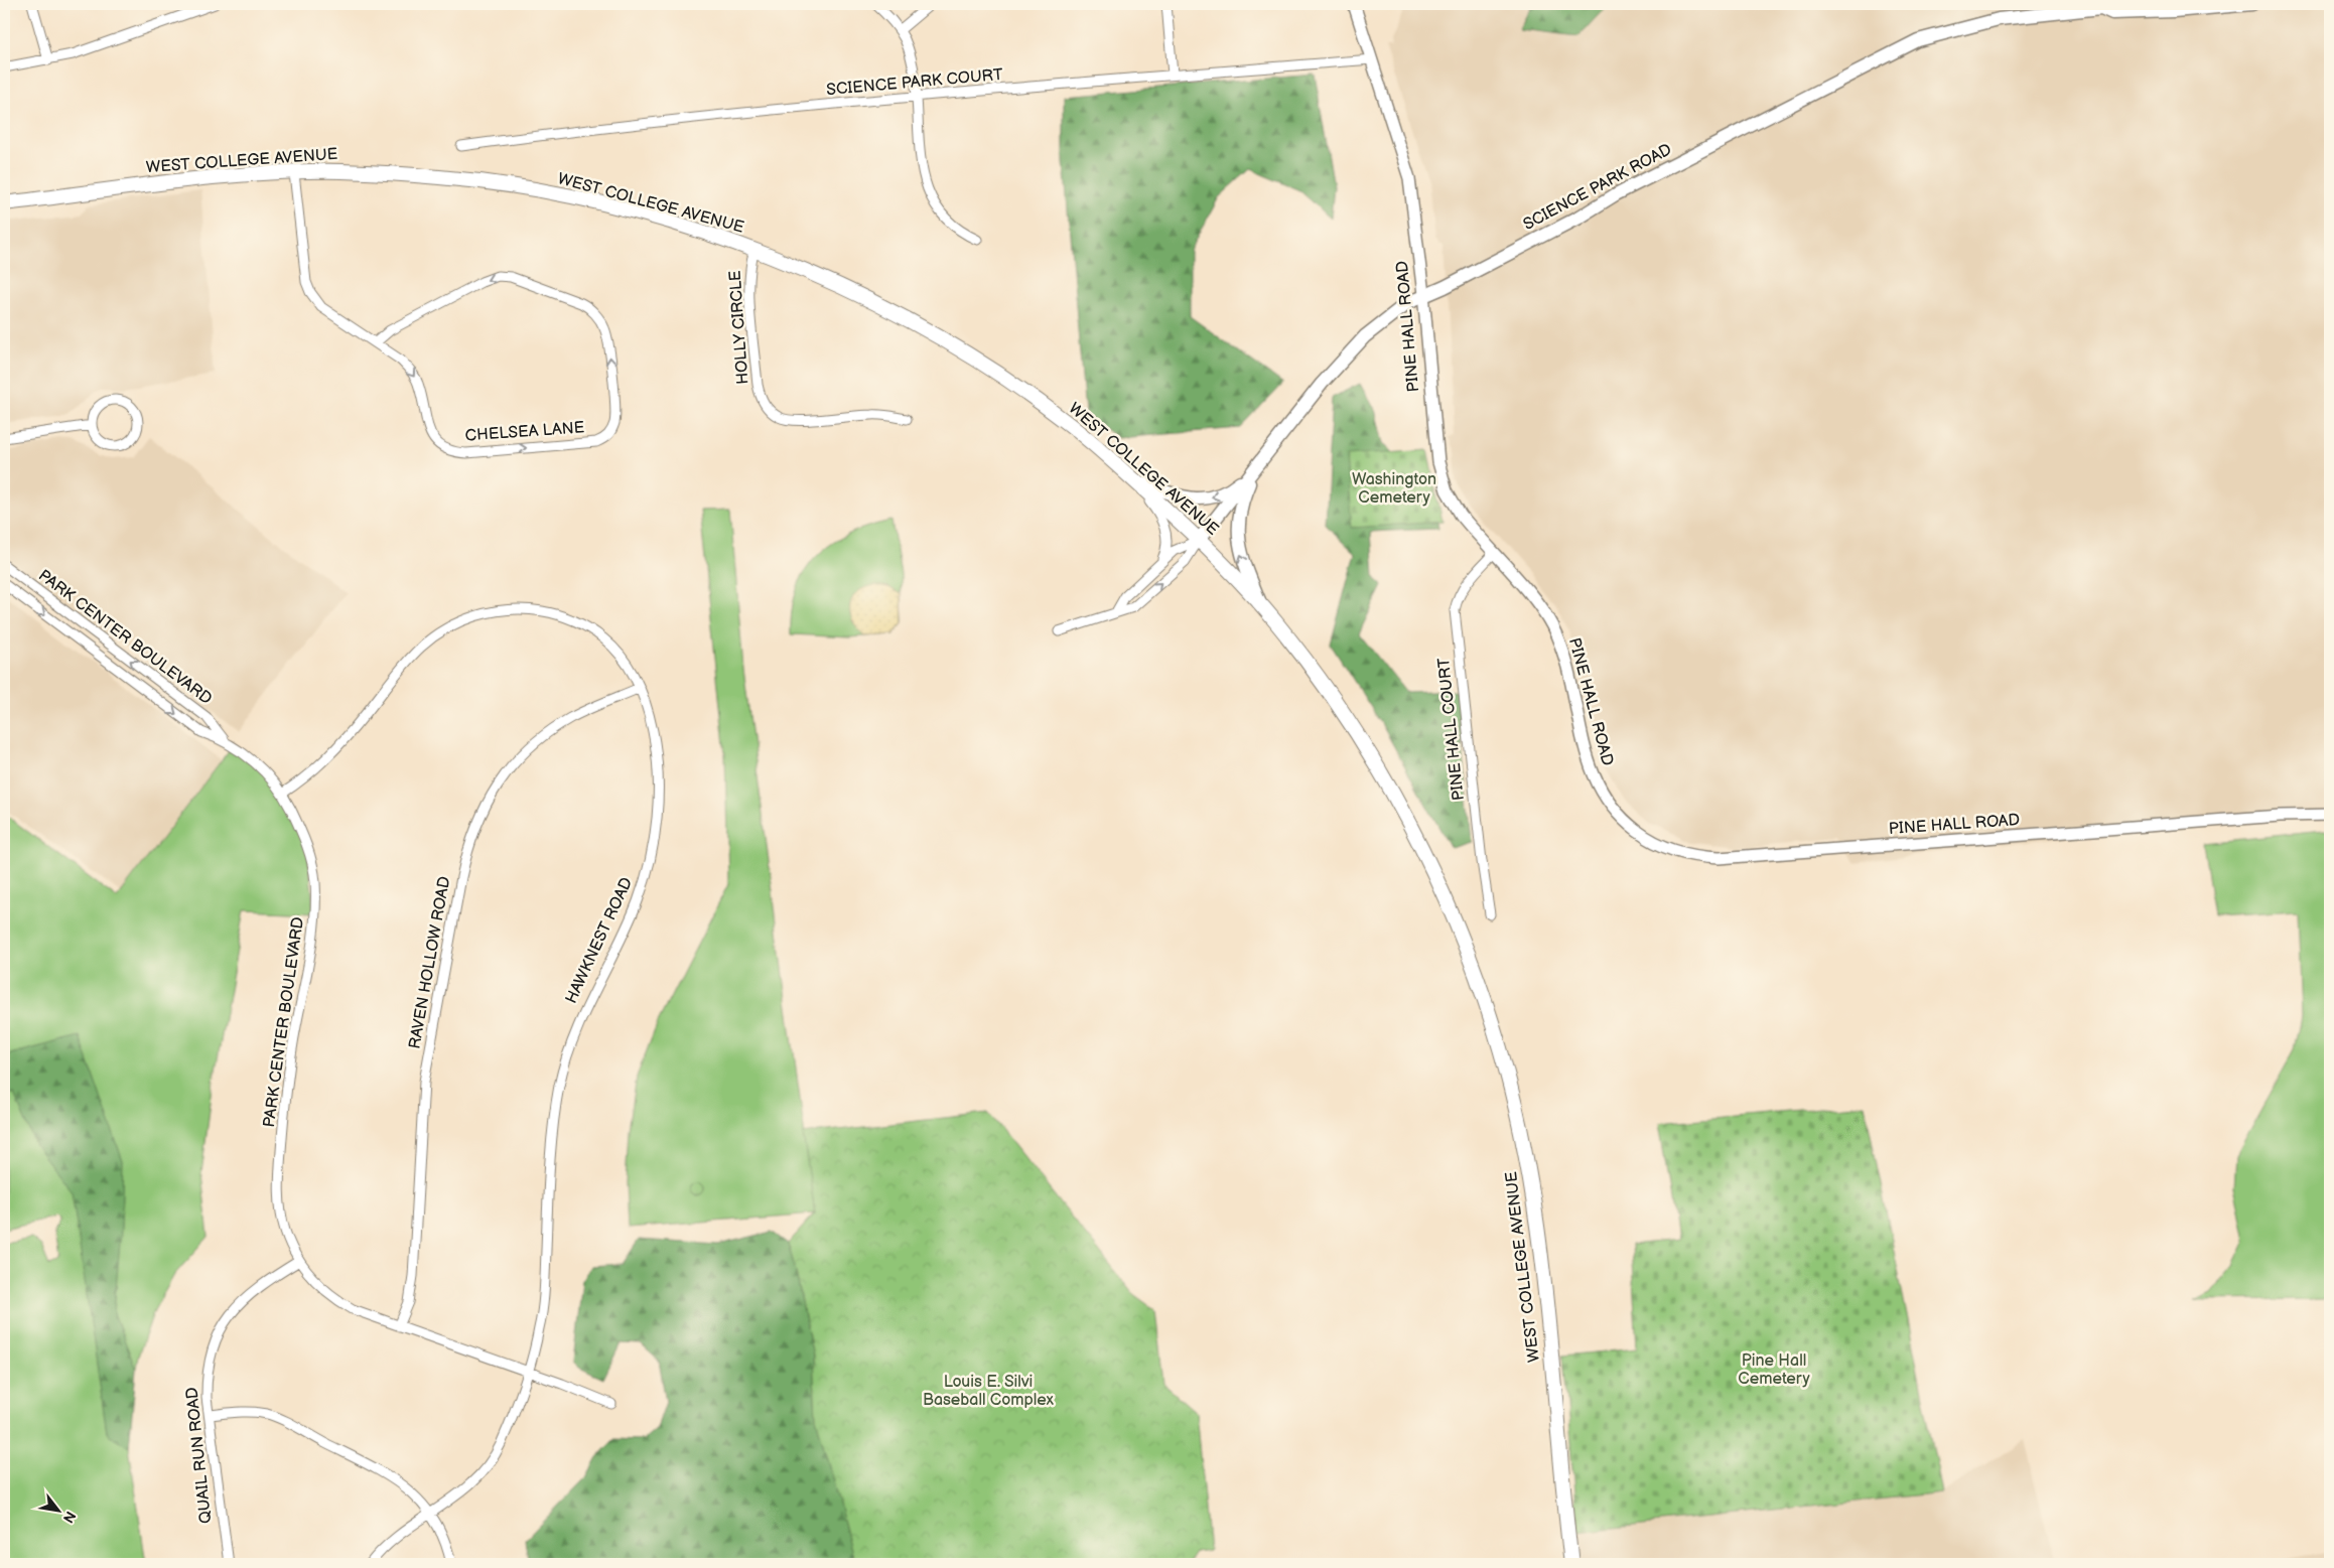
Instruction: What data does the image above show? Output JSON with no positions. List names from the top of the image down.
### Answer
{
  "streets": {
    "main road": ["WEST COLLEGE AVENUE", "SCIENCE PARK ROAD"],
    "street": [
      "SCIENCE PARK COURT",
      "PINE HALL ROAD",
      "HOLLY CIRCLE",
      "CHELSEA LANE",
      "PARK CENTER BOULEVARD",
      "PINE HALL COURT",
      "HAWKNEST ROAD",
      "RAVEN HOLLOW ROAD",
      "QUAIL RUN ROAD"
    ]
  },
  "crossings": [
    ["SCIENCE PARK COURT", "PINE HALL ROAD"],
    ["WEST COLLEGE AVENUE", "SCIENCE PARK ROAD"],
    ["WEST COLLEGE AVENUE", "HOLLY CIRCLE"],
    ["WEST COLLEGE AVENUE", "CHELSEA LANE"],
    ["SCIENCE PARK ROAD", "PINE HALL ROAD"],
    ["PINE HALL ROAD", "PINE HALL COURT"],
    ["PARK CENTER BOULEVARD", "HAWKNEST ROAD"],
    ["PARK CENTER BOULEVARD", "RAVEN HOLLOW ROAD"],
    ["PARK CENTER BOULEVARD", "QUAIL RUN ROAD"],
    ["HAWKNEST ROAD", "RAVEN HOLLOW ROAD"]
  ],
  "parks": ["Washington Cemetery", "Pine Hall Cemetery", "Louis E. Silvi Baseball Complex"],
  "north": "bottom right"
}
